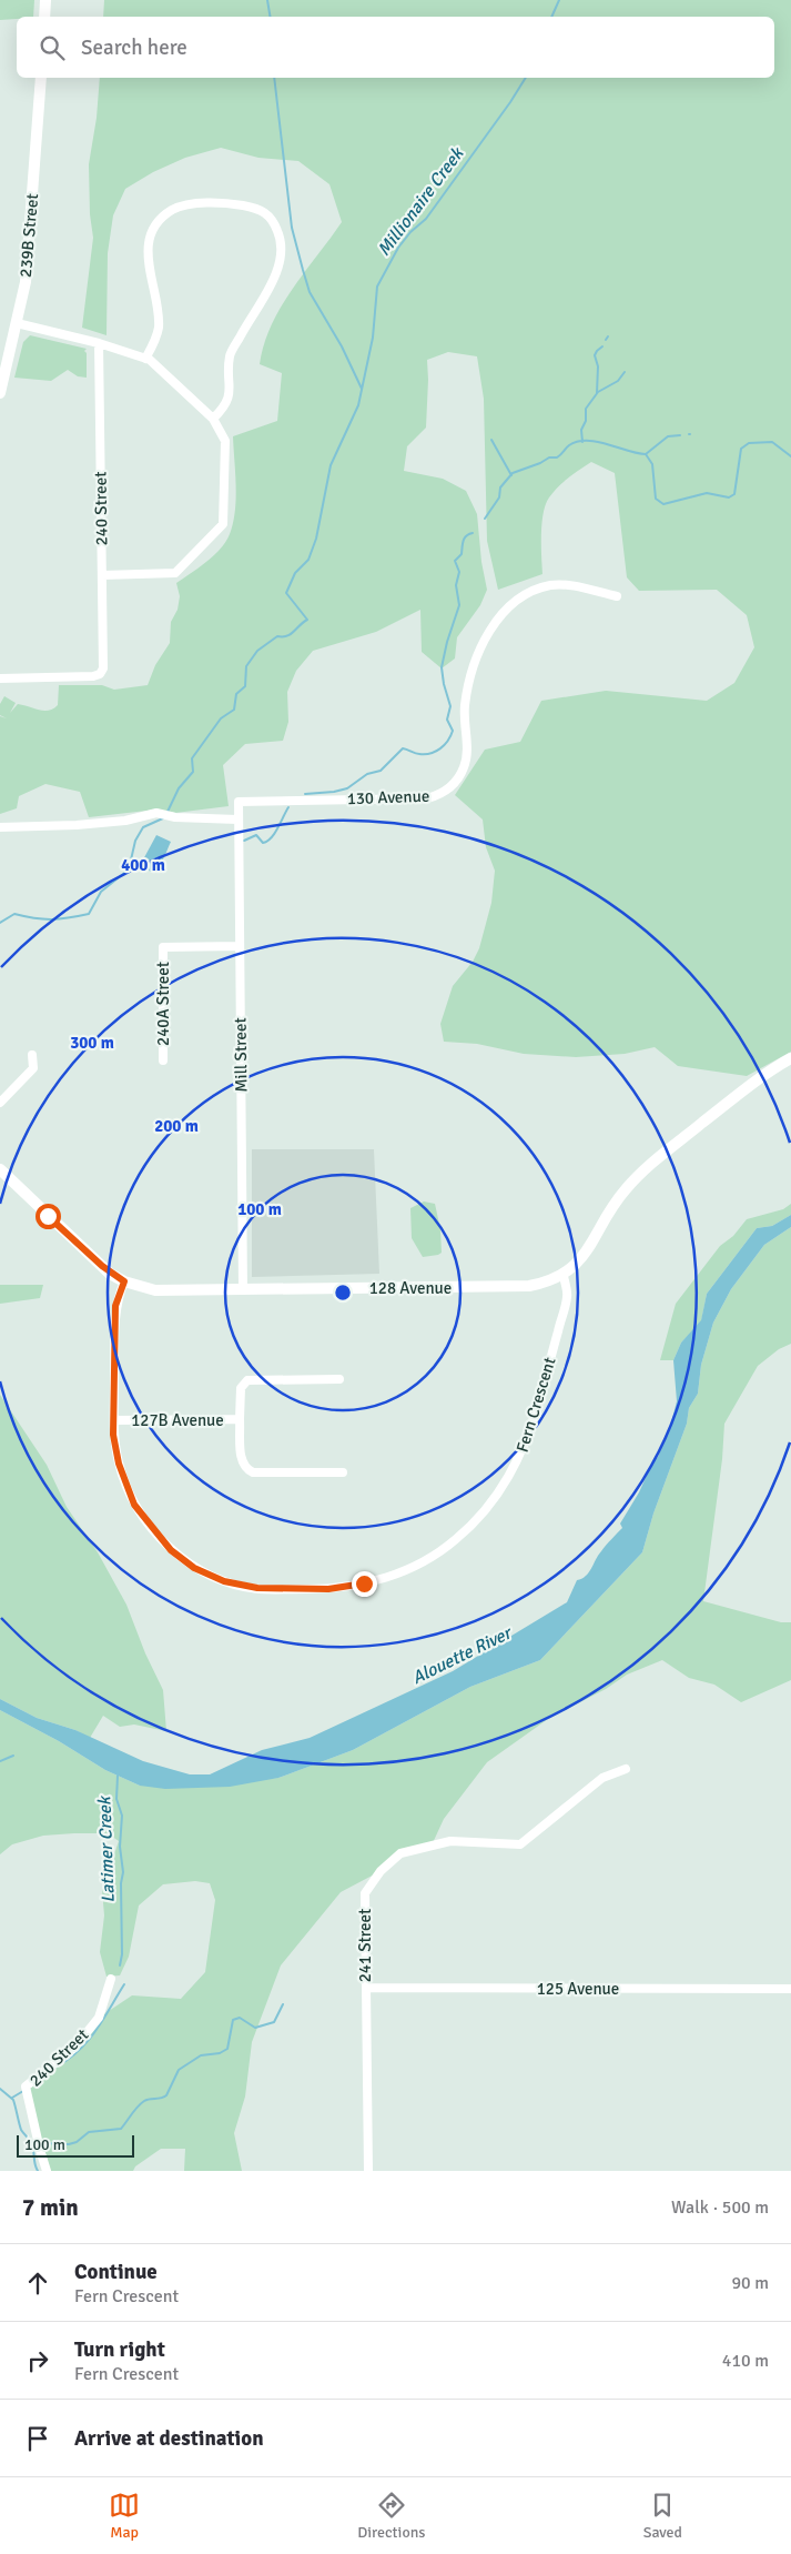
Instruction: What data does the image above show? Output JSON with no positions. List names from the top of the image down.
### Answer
{
  "streets": {
    "street": [
      "239B Street",
      "240 Street",
      "130 Avenue",
      "240A Street",
      "Mill Street",
      "128 Avenue",
      "Fern Crescent",
      "127B Avenue",
      "241 Street",
      "125 Avenue"
    ]
  },
  "crossings": [
    ["130 Avenue", "Mill Street"],
    ["240A Street", "Mill Street"],
    ["Mill Street", "128 Avenue"],
    ["128 Avenue", "Fern Crescent"],
    ["Fern Crescent", "127B Avenue"],
    ["241 Street", "125 Avenue"]
  ],
  "water": ["Millionaire Creek", "Alouette River", "Latimer Creek"],
  "scale_bar": "100 m",
  "page": {
    "search": "Search here",
    "scale": "100 m",
    "heading": ["7 min", "Walk · 500 m"],
    "list": [
      ["Continue", "Fern Crescent", "90 m"],
      ["Turn right", "Fern Crescent", "410 m"],
      "Arrive at destination"
    ],
    "nav": ["Map", "Directions", "Saved"]
  },
  "rings": [
    "400 m",
    "300 m",
    "200 m",
    "100 m"
  ]
}
